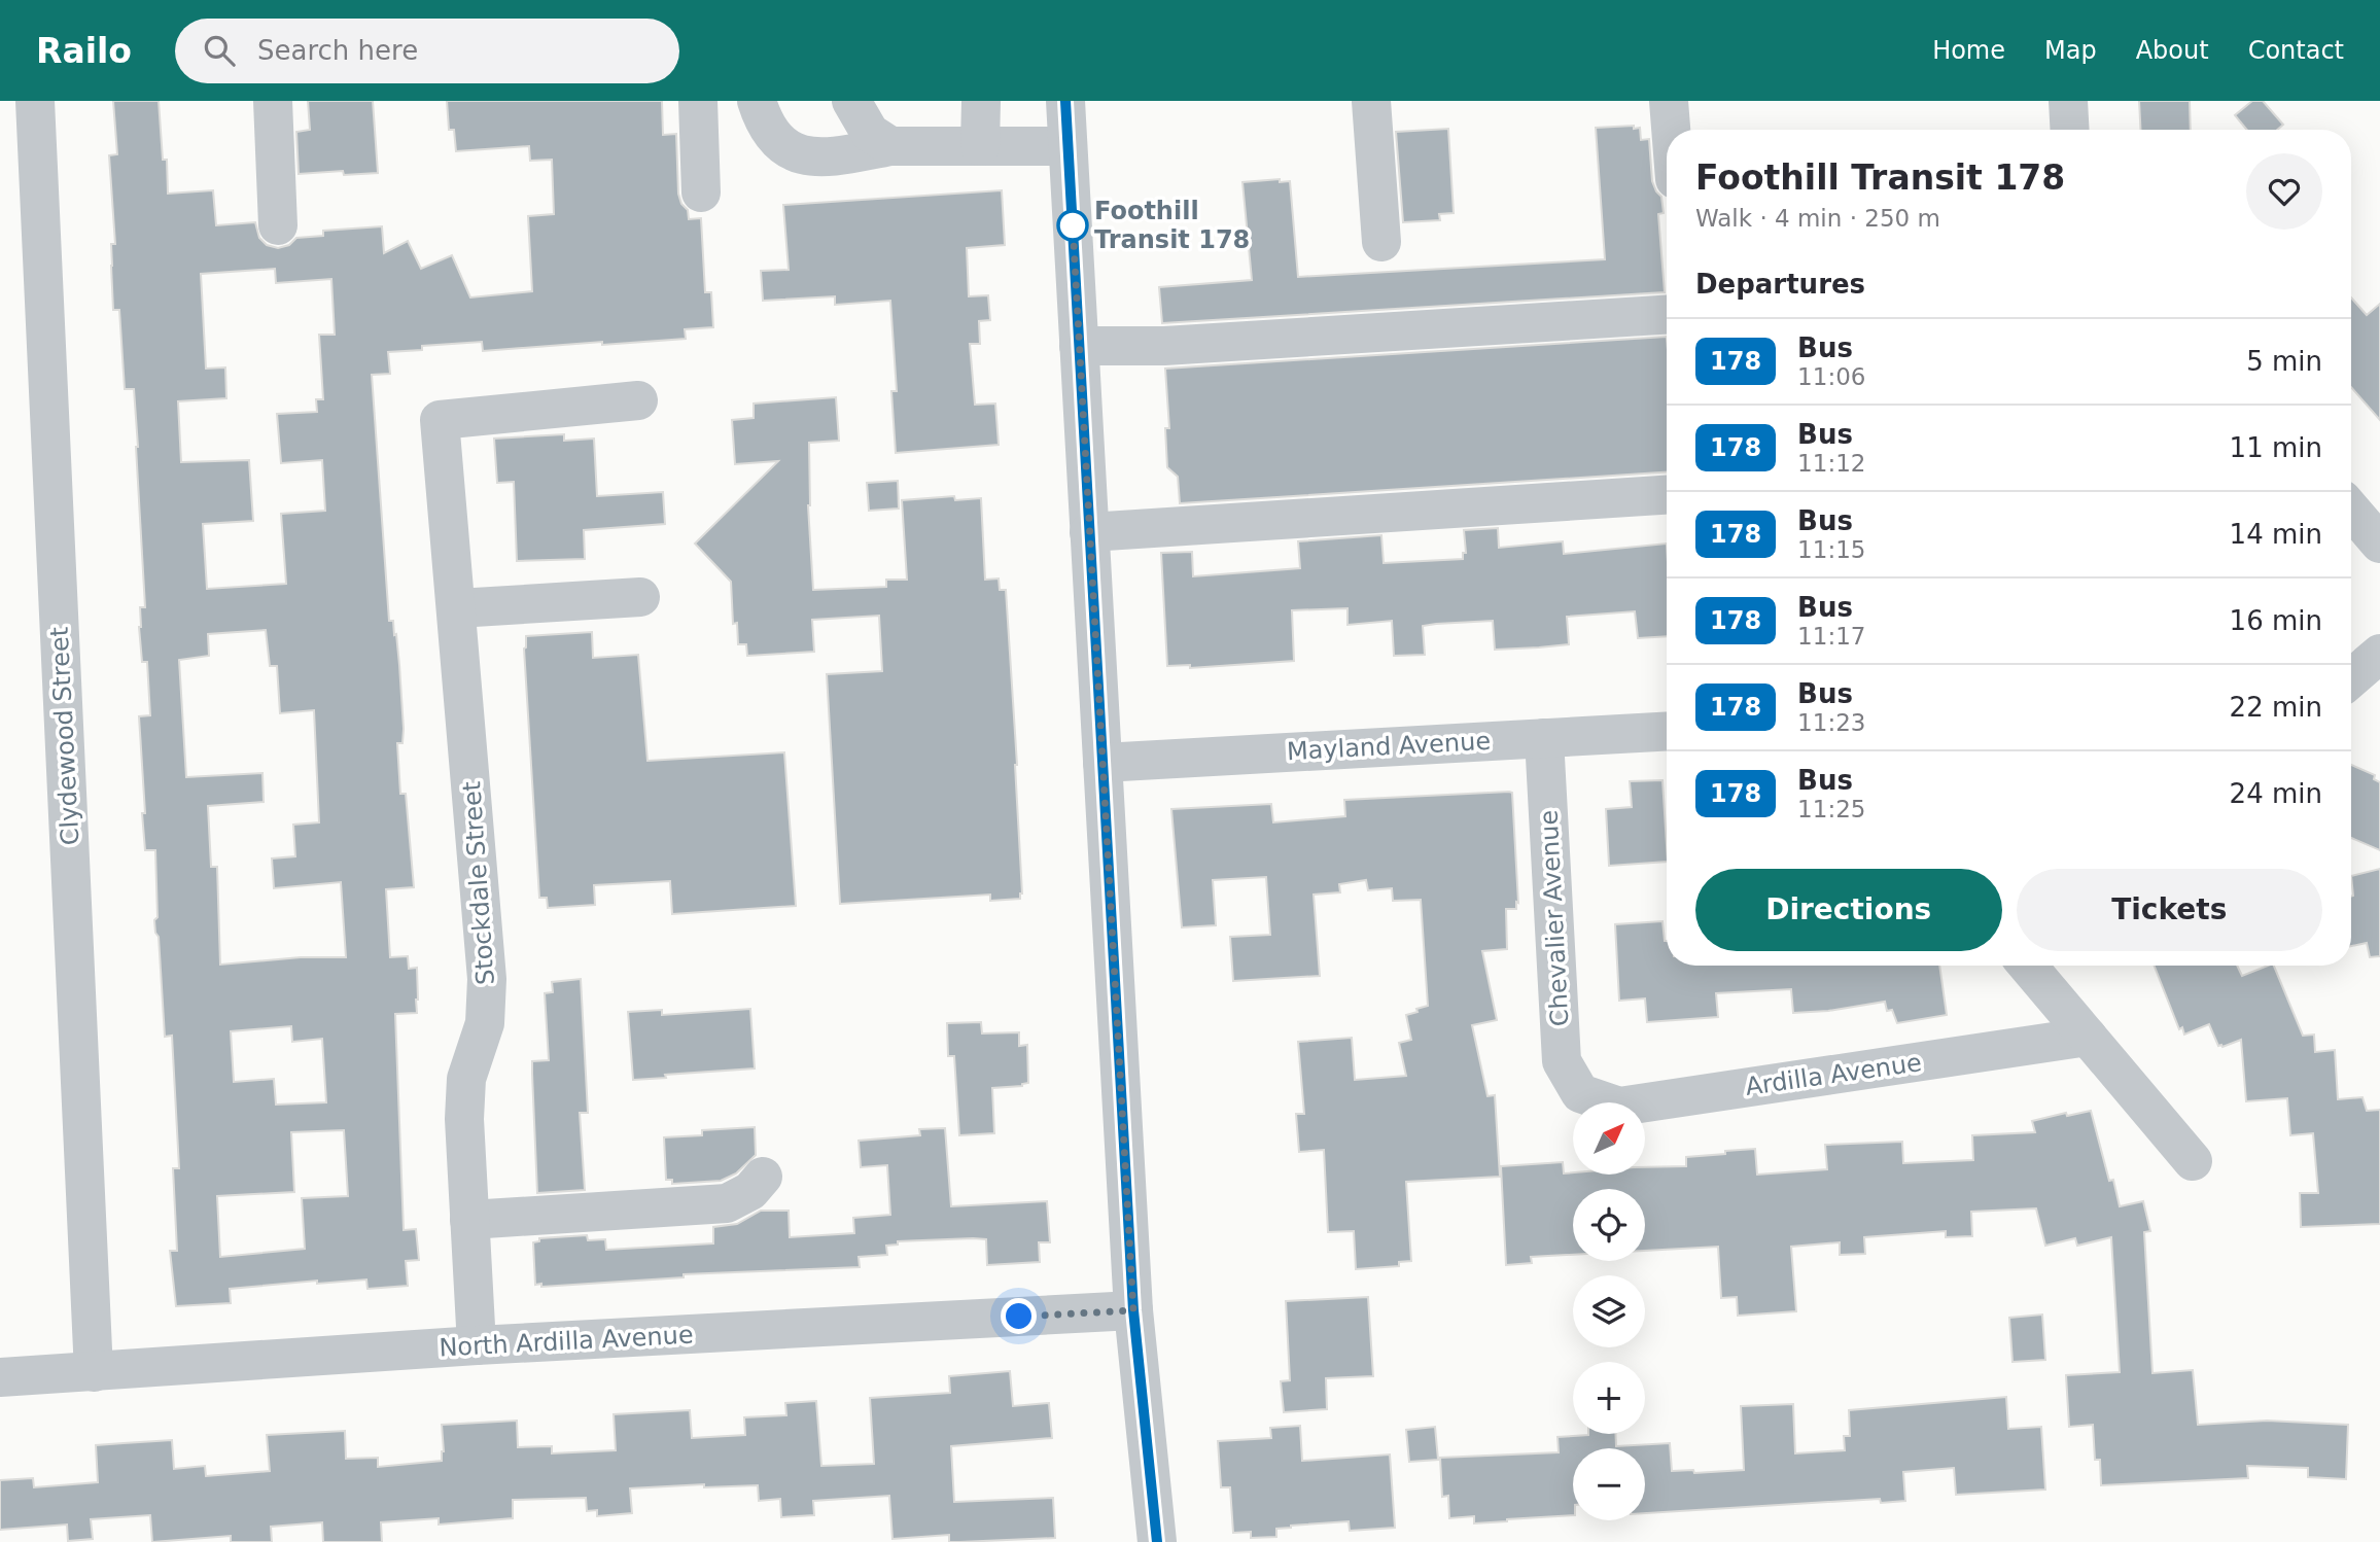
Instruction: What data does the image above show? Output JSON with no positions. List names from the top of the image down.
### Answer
{
  "streets": {
    "street": [
      "Clydewood Street",
      "Mayland Avenue",
      "Stockdale Street",
      "Chevalier Avenue",
      "Ardilla Avenue",
      "North Ardilla Avenue"
    ]
  },
  "crossings": [
    ["Clydewood Street", "North Ardilla Avenue"],
    ["Mayland Avenue", "Chevalier Avenue"],
    ["Stockdale Street", "North Ardilla Avenue"],
    ["Chevalier Avenue", "Ardilla Avenue"]
  ],
  "places": ["Foothill Transit 178"],
  "lines": ["bus line 178"],
  "north": "top right",
  "page": {
    "header": "Railo",
    "search": "Search here",
    "nav": [
      "Home",
      "Map",
      "About",
      "Contact"
    ],
    "heading": [
      ["Foothill Transit 178", "Walk · 4 min · 250 m"],
      "Departures"
    ],
    "list": [
      {
        "mark": "178",
        "name": "Bus",
        "note": "11:06",
        "value": "5 min"
      },
      {
        "mark": "178",
        "name": "Bus",
        "note": "11:12",
        "value": "11 min"
      },
      {
        "mark": "178",
        "name": "Bus",
        "note": "11:15",
        "value": "14 min"
      },
      {
        "mark": "178",
        "name": "Bus",
        "note": "11:17",
        "value": "16 min"
      },
      {
        "mark": "178",
        "name": "Bus",
        "note": "11:23",
        "value": "22 min"
      },
      {
        "mark": "178",
        "name": "Bus",
        "note": "11:25",
        "value": "24 min"
      }
    ],
    "buttons": ["Directions", "Tickets"],
    "map_buttons": ["+", "−"]
  }
}
